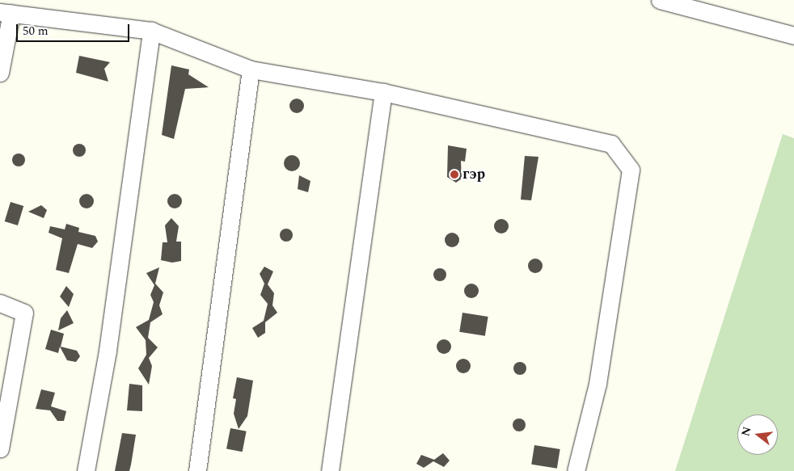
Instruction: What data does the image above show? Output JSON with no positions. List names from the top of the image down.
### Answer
{
  "places": ["гэр"],
  "scale_bar": "50 m",
  "north": "left"
}
